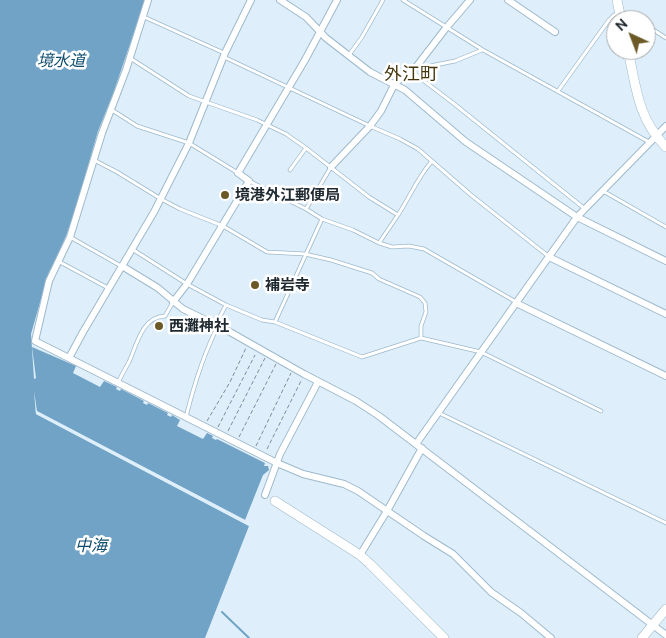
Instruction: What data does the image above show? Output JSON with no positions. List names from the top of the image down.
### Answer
{
  "districts": ["外江町"],
  "water": ["境水道", "中海"],
  "places": ["境港外江郵便局", "補岩寺", "西灘神社"],
  "north": "top left"
}
